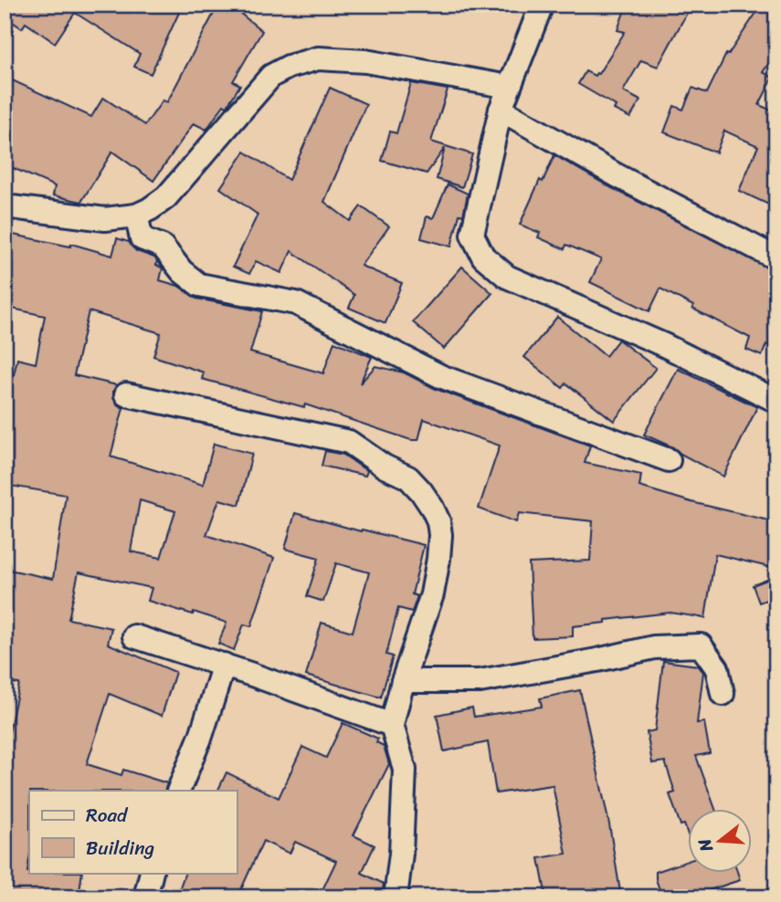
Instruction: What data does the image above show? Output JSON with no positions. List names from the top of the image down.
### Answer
{
  "legend": ["Road", "Building"],
  "north": "left"
}
